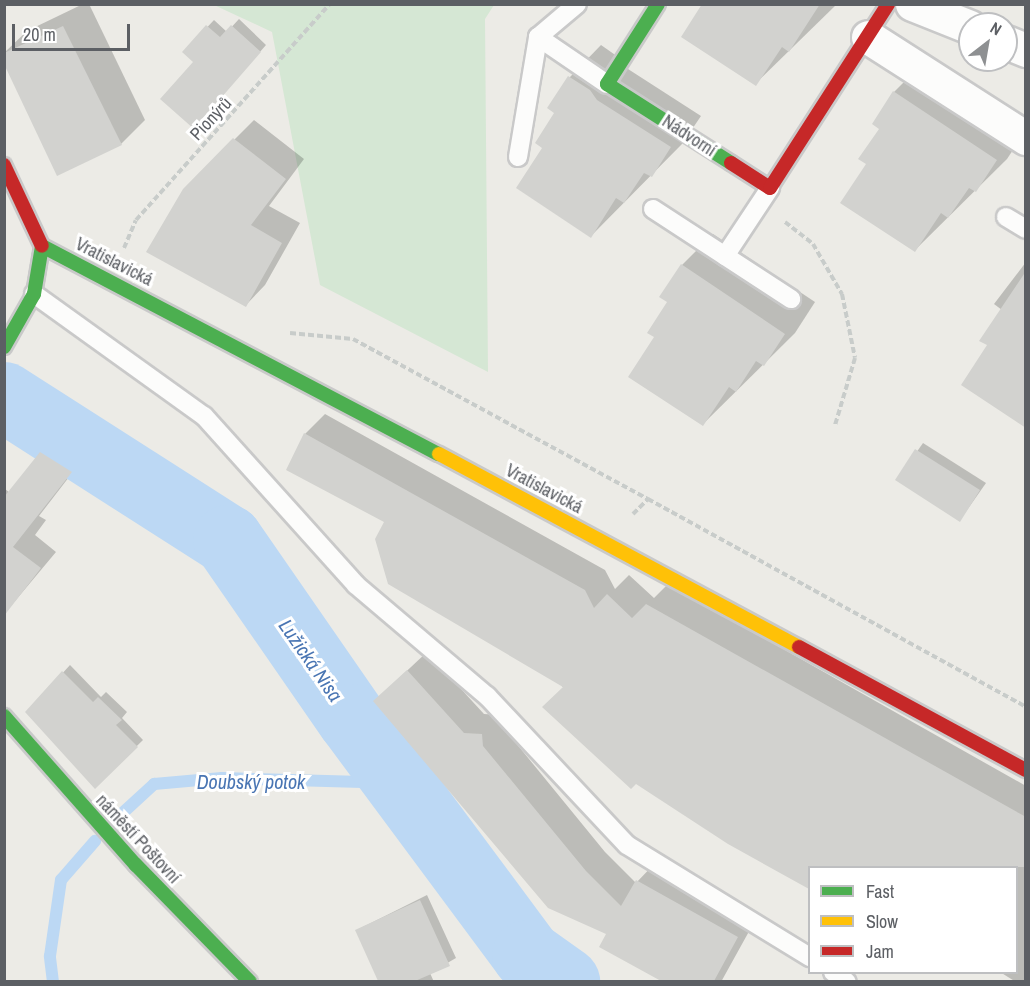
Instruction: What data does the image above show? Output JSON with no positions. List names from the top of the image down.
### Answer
{
  "streets": {
    "street": ["Nádvorní", "Vratislavická", "náměstí Poštovní"],
    "path": ["Pionýrů"]
  },
  "water": ["Lužická Nisa", "Doubský potok"],
  "legend": ["Fast", "Slow", "Jam"],
  "scale_bar": "20 m",
  "north": "top right"
}
